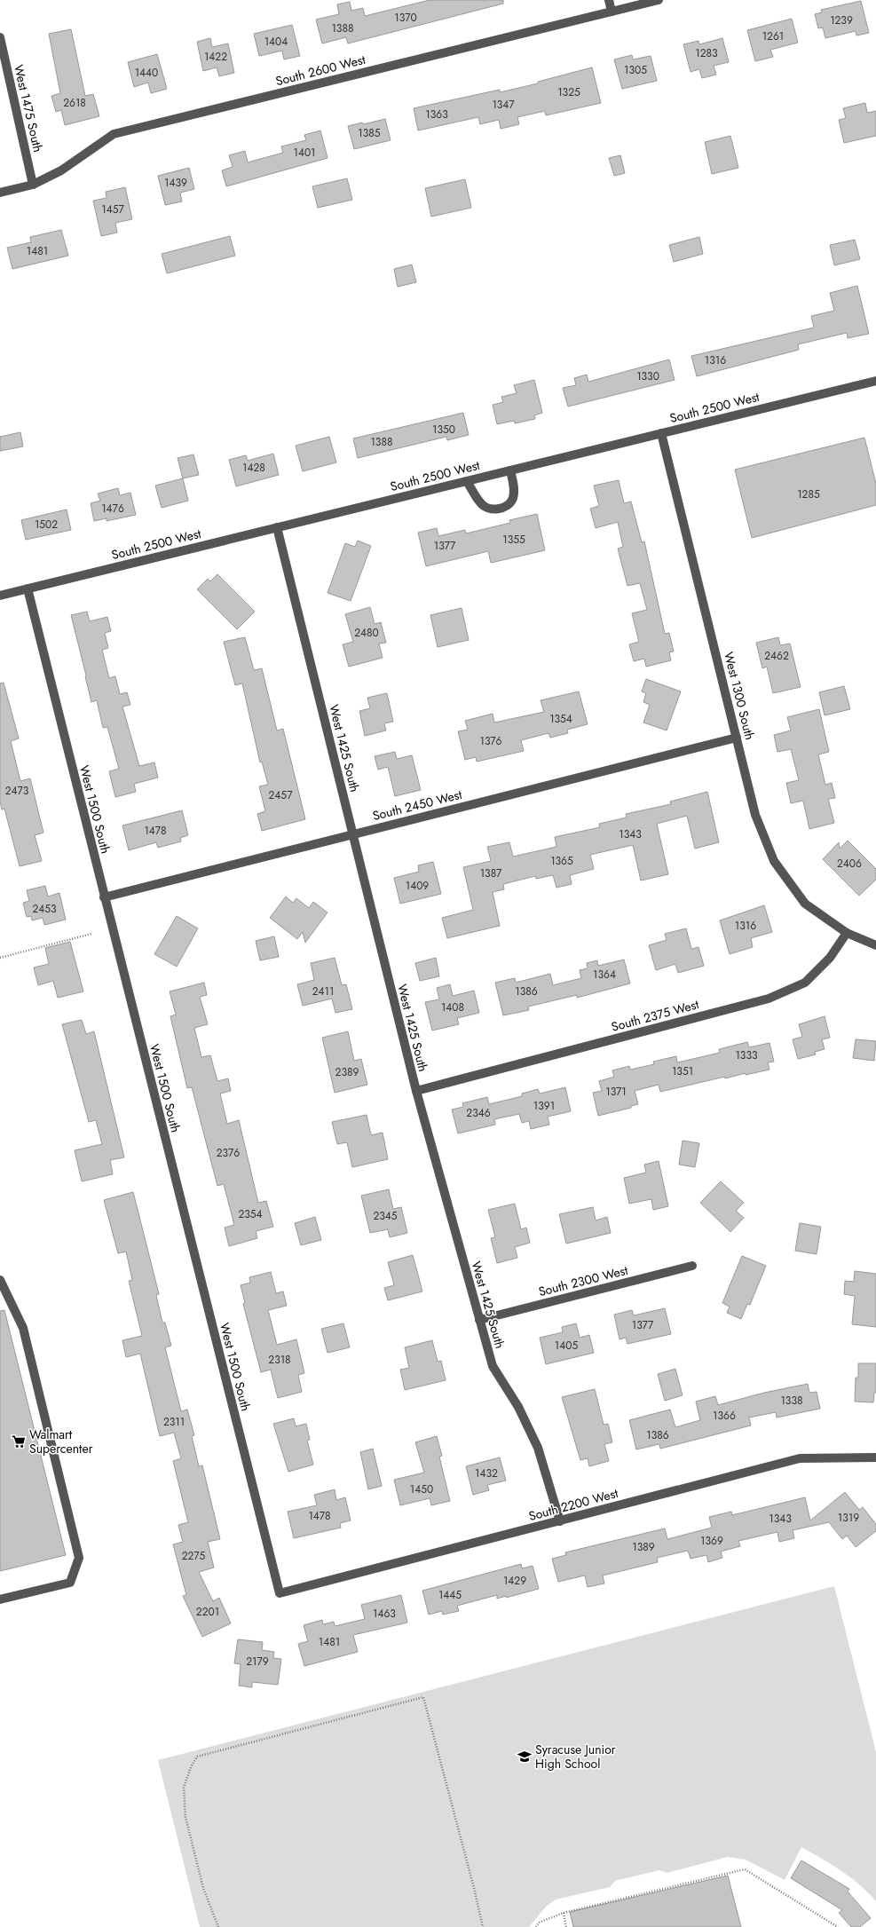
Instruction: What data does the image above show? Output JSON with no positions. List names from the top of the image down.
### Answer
{
  "streets": {
    "street": [
      "South 2600 West",
      "West 1475 South",
      "South 2500 West",
      "West 1300 South",
      "West 1425 South",
      "South 2450 West",
      "West 1500 South",
      "South 2375 West",
      "South 2300 West",
      "South 2200 West"
    ]
  },
  "crossings": [
    ["South 2600 West", "West 1475 South"],
    ["South 2500 West", "West 1300 South"],
    ["South 2500 West", "West 1425 South"],
    ["South 2500 West", "West 1500 South"],
    ["West 1300 South", "South 2450 West"],
    ["West 1300 South", "South 2375 West"],
    ["West 1425 South", "South 2450 West"],
    ["West 1425 South", "South 2375 West"],
    ["West 1425 South", "South 2300 West"],
    ["West 1425 South", "South 2200 West"],
    ["South 2450 West", "West 1500 South"],
    ["West 1500 South", "South 2200 West"]
  ],
  "places": {
    "supermarket": ["Walmart Supercenter"],
    "school or university": ["Syracuse Junior High School"]
  },
  "house_numbers": [
    "1370",
    "1239",
    "1388",
    "1261",
    "1404",
    "1283",
    "1422",
    "1305",
    "1440",
    "1325",
    "2618",
    "1347",
    "1363",
    "1385",
    "1401",
    "1439",
    "1457",
    "1481",
    "1316",
    "1330",
    "1350",
    "1388",
    "1428",
    "1285",
    "1476",
    "1502",
    "1355",
    "1377",
    "2480",
    "2462",
    "1354",
    "1376",
    "2473",
    "2457",
    "1478",
    "1343",
    "1365",
    "2406",
    "1387",
    "1409",
    "2453",
    "1316",
    "1364",
    "2411",
    "1386",
    "1408",
    "1333",
    "1351",
    "2389",
    "1371",
    "1391",
    "2346",
    "2376",
    "2354",
    "2345",
    "1377",
    "1405",
    "2318",
    "1338",
    "1366",
    "2311",
    "1386",
    "1432",
    "1450",
    "1478",
    "1319",
    "1343",
    "1369",
    "1389",
    "2275",
    "1429",
    "1445",
    "2201",
    "1463",
    "1481",
    "2179"
  ]
}
